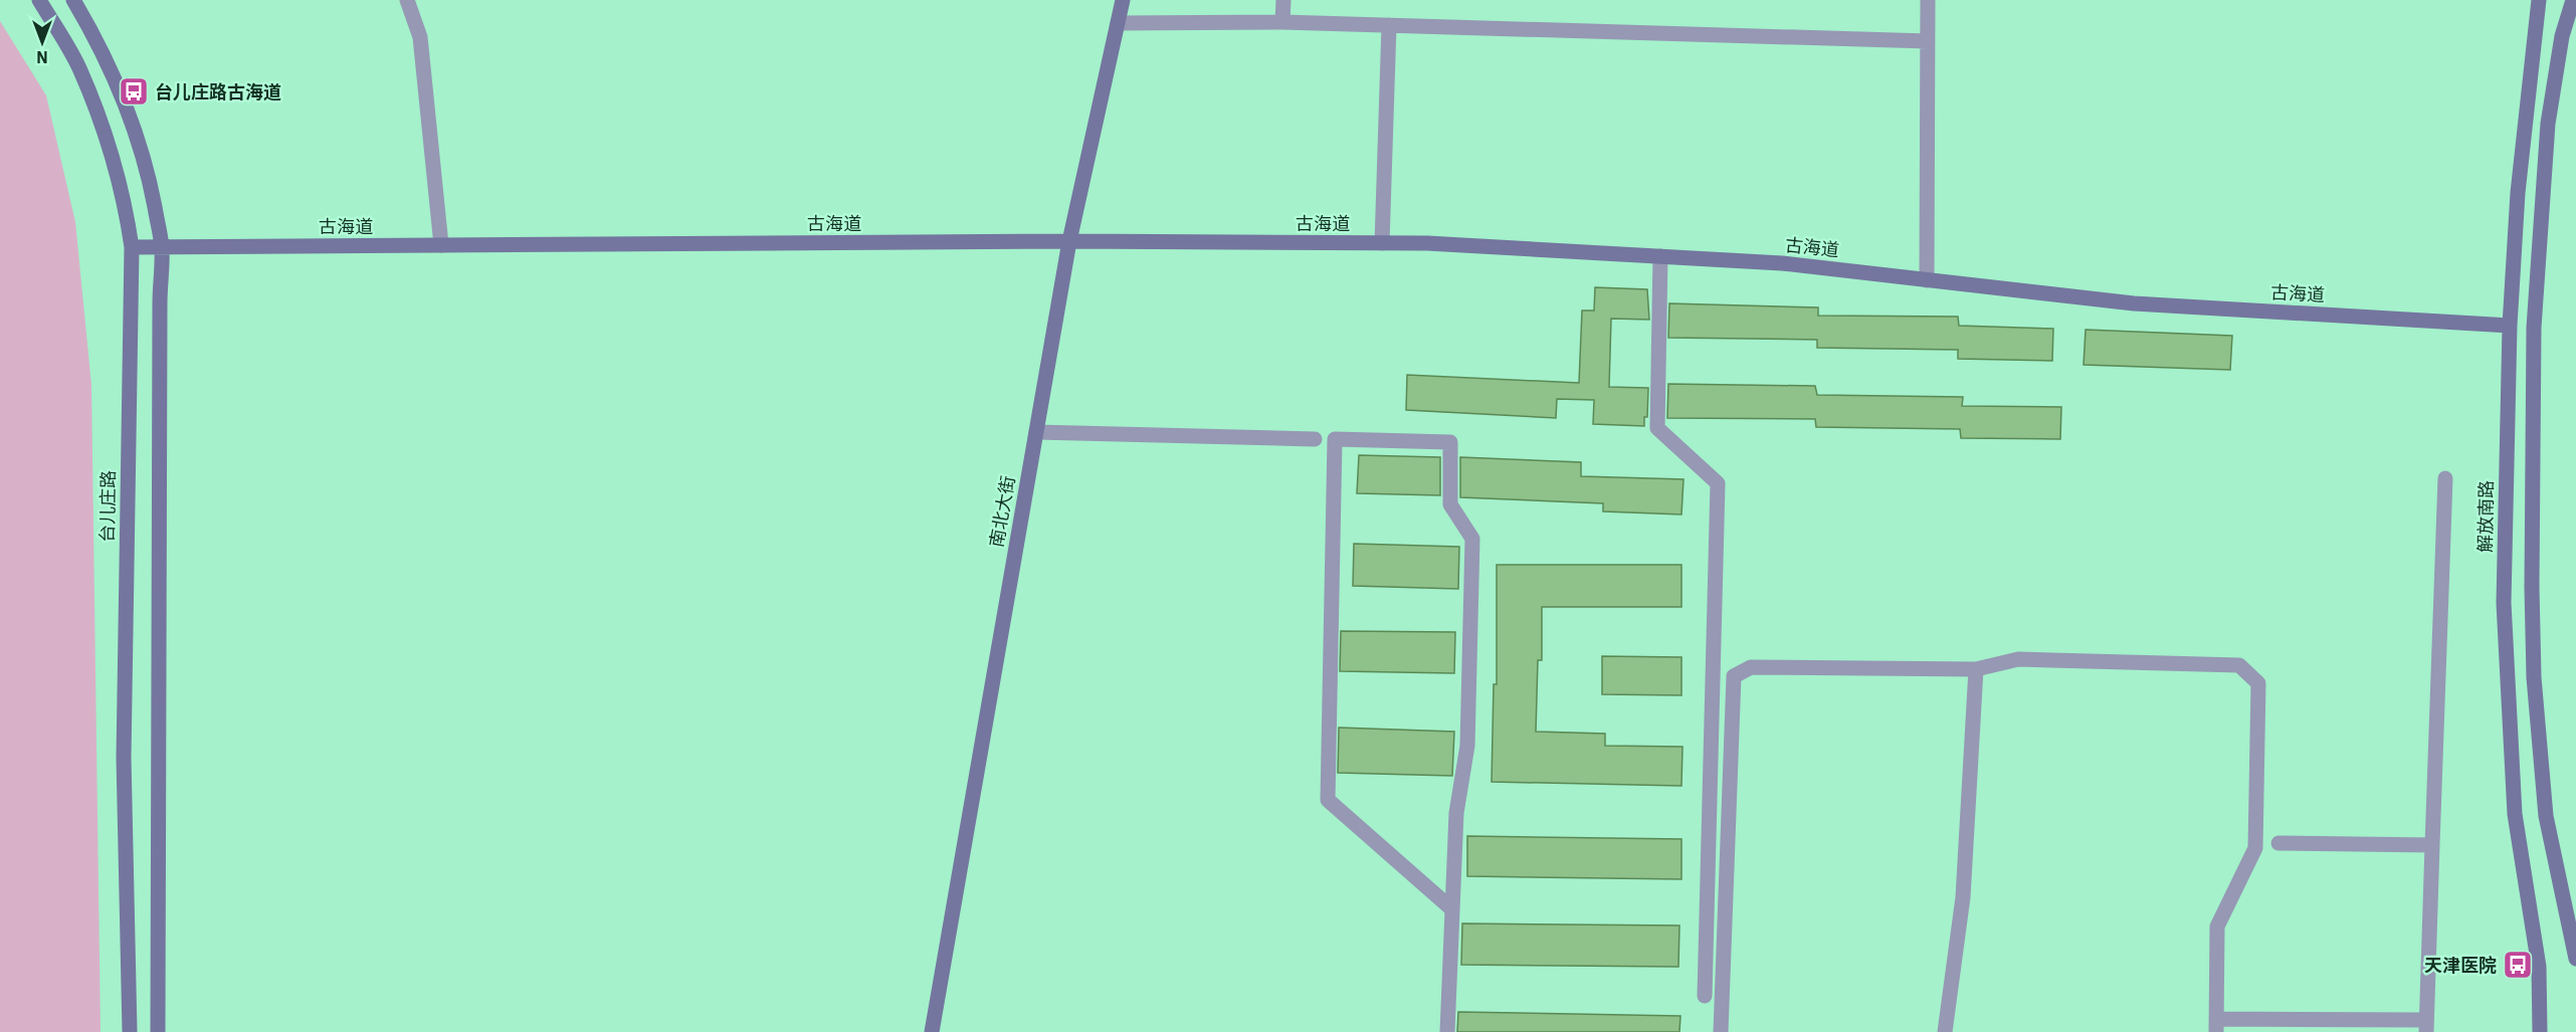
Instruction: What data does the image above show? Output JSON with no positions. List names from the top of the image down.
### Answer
{
  "streets": {
    "street": [
      "古海道",
      "台儿庄路",
      "南北大街",
      "解放南路"
    ]
  },
  "crossings": [
    ["古海道", "台儿庄路"],
    ["古海道", "南北大街"],
    ["古海道", "解放南路"]
  ],
  "places": {
    "bus stop": ["台儿庄路古海道", "天津医院"]
  },
  "north": "bottom"
}
